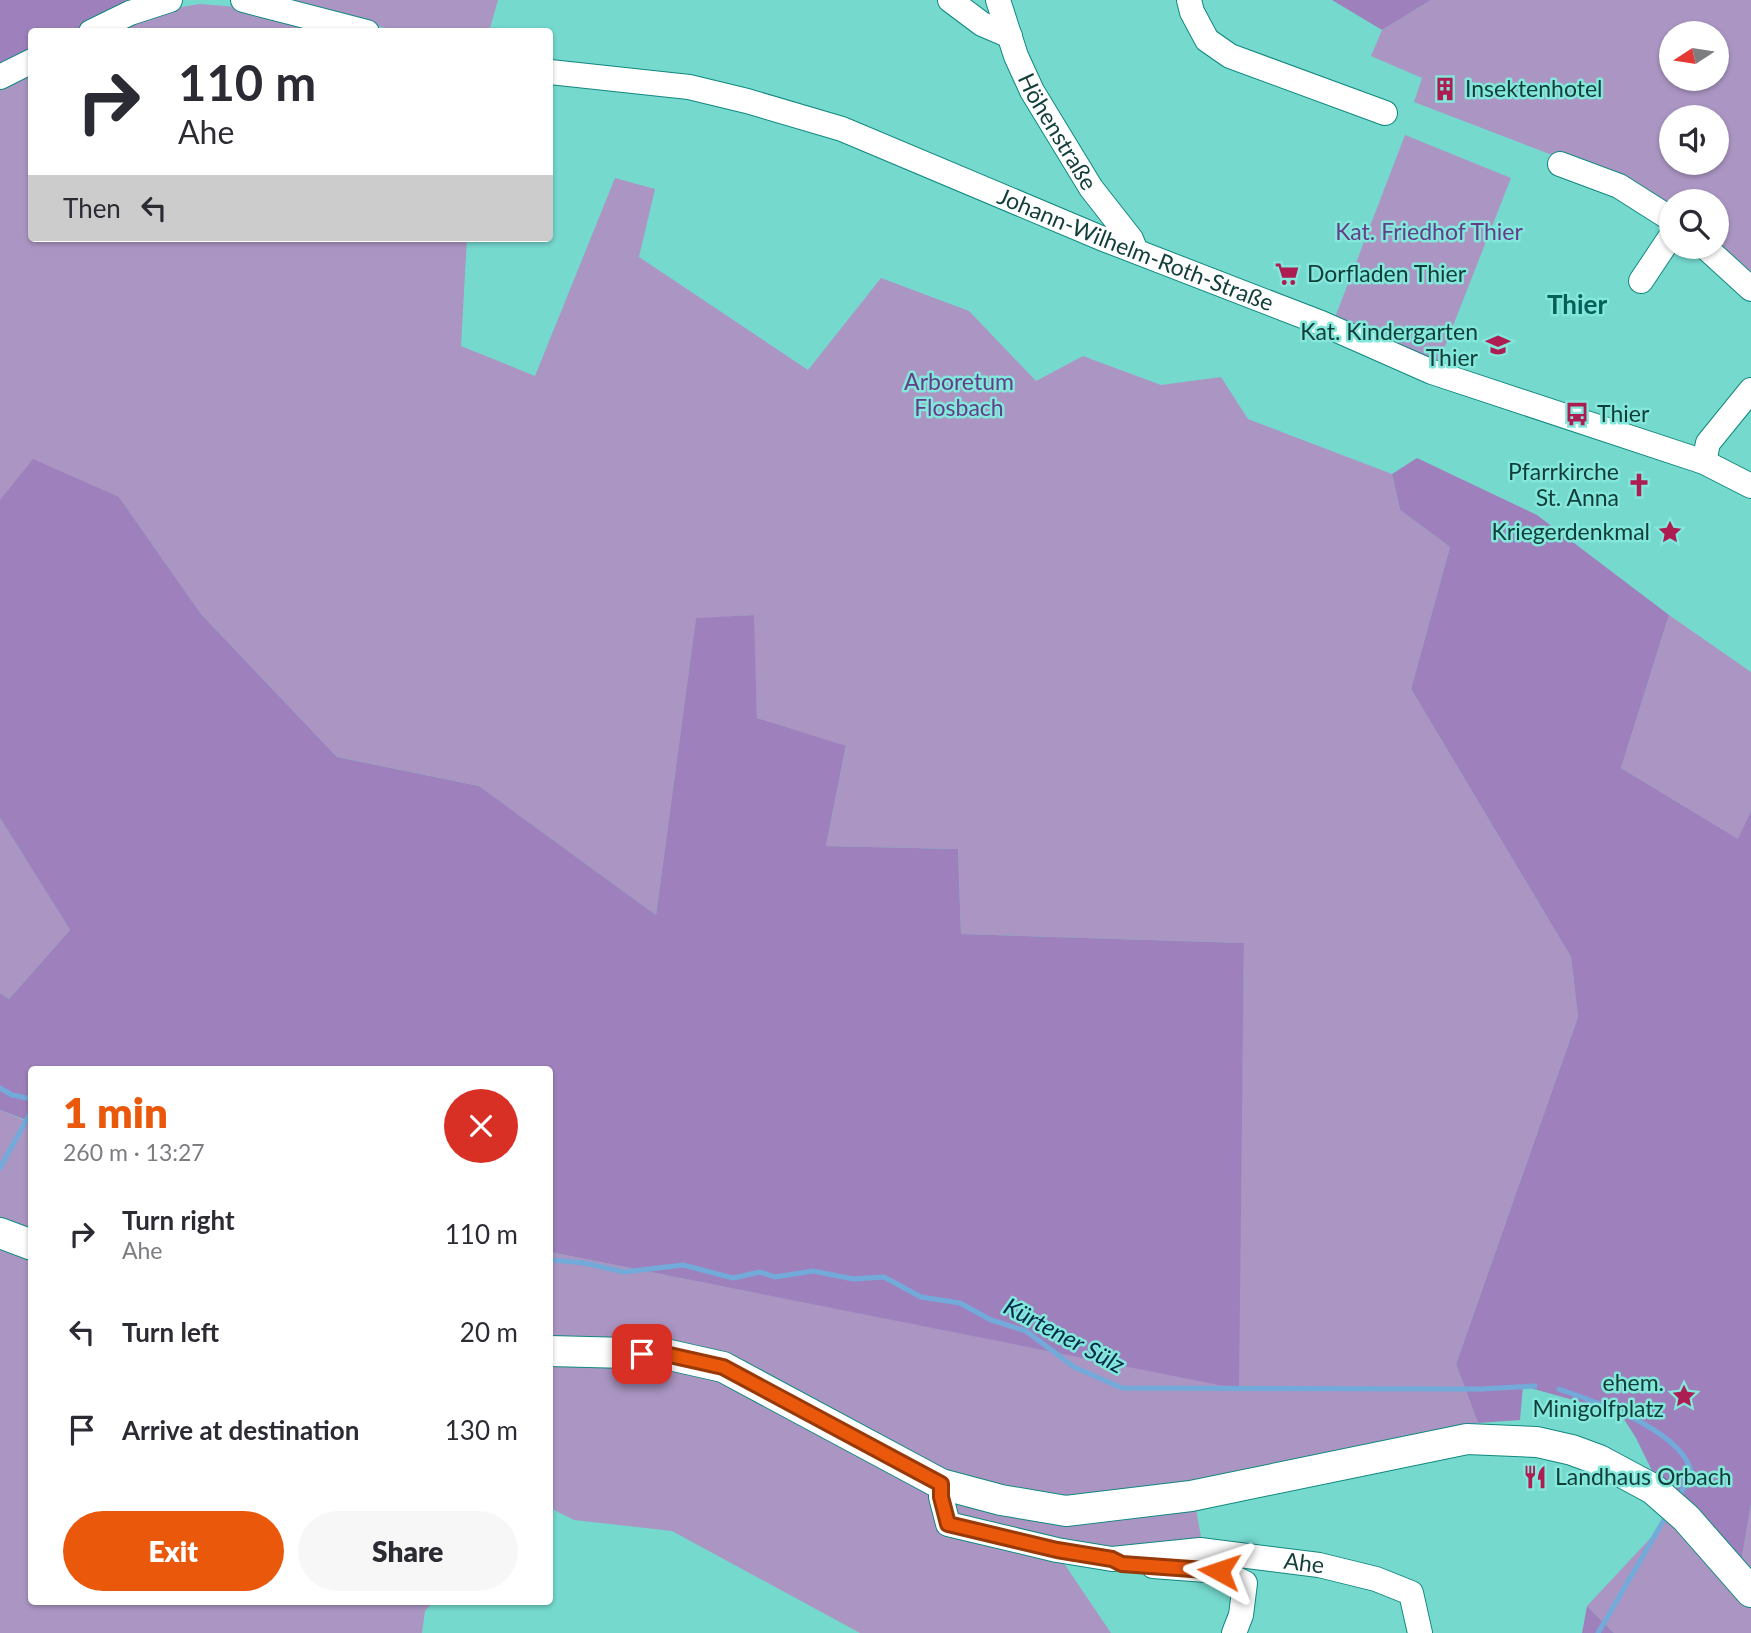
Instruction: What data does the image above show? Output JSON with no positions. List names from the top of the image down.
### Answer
{
  "streets": {
    "street": ["Höhenstraße", "Johann-Wilhelm-Roth-Straße", "Ahe"]
  },
  "crossings": [
    ["Höhenstraße", "Johann-Wilhelm-Roth-Straße"]
  ],
  "districts": ["Thier"],
  "water": ["Kürtener Sülz"],
  "parks": ["Kat. Friedhof Thier", "Arboretum Flosbach"],
  "places": {
    "building": ["Insektenhotel"],
    "supermarket": ["Dorfladen Thier"],
    "school or university": ["Kat. Kindergarten Thier"],
    "bus stop": ["Thier"],
    "church": ["Pfarrkirche St. Anna"],
    "place": ["Kriegerdenkmal", "ehem. Minigolfplatz"],
    "restaurant": ["Landhaus Orbach"]
  },
  "north": "left",
  "page": {
    "turn": ["110 m", "Ahe"],
    "then": "Then",
    "heading": ["1 min", "260 m · 13:27"],
    "list": [
      {
        "name": "Turn right",
        "note": "Ahe",
        "value": "110 m"
      },
      {
        "name": "Turn left",
        "value": "20 m"
      },
      {
        "name": "Arrive at destination",
        "value": "130 m"
      }
    ],
    "buttons": ["Exit", "Share"]
  }
}
